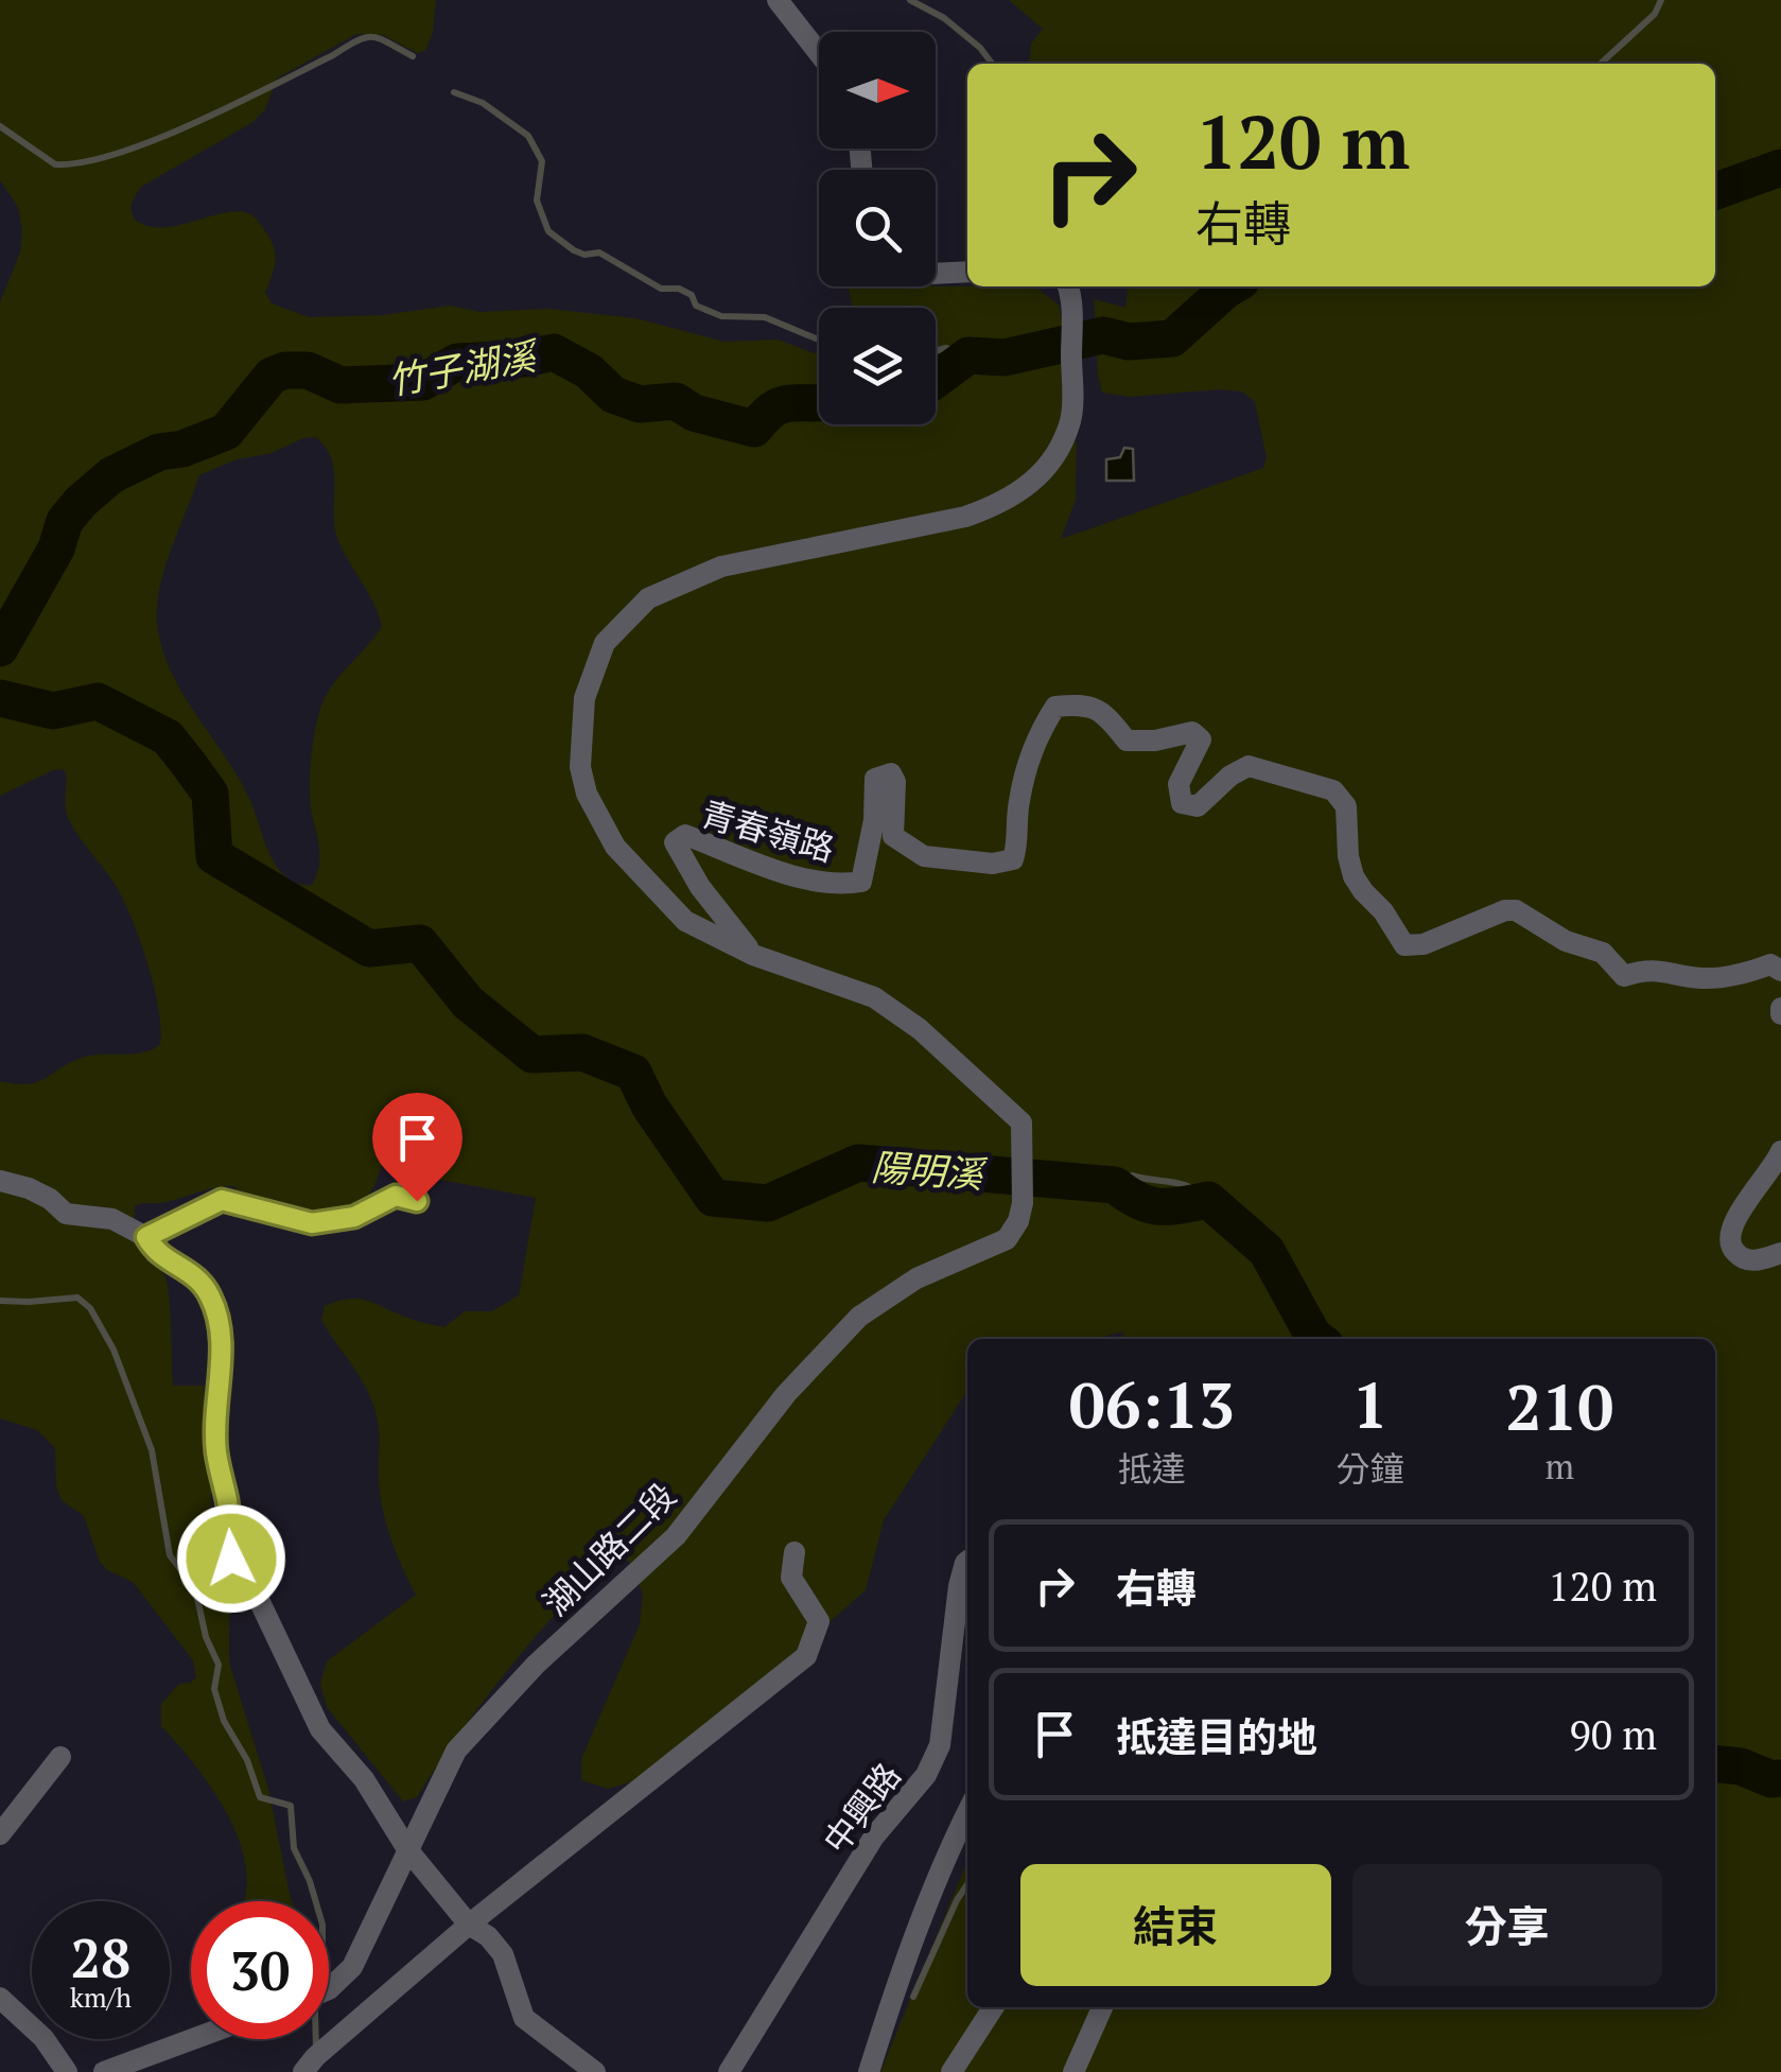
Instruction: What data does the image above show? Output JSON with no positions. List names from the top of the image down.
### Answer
{
  "streets": {
    "street": ["青春嶺路", "湖山路二段", "中興路"]
  },
  "crossings": [
    ["青春嶺路", "湖山路二段"]
  ],
  "water": ["竹子湖溪", "陽明溪"],
  "north": "right",
  "page": {
    "turn": ["120 m", "右轉"],
    "eta": [
      "06:13",
      "抵達",
      "1",
      "分鐘",
      "210",
      "m"
    ],
    "list": [
      {
        "name": "右轉",
        "value": "120 m"
      },
      {
        "name": "抵達目的地",
        "value": "90 m"
      }
    ],
    "buttons": ["結束", "分享"],
    "speed": "28 km/h",
    "limit": "30"
  }
}
